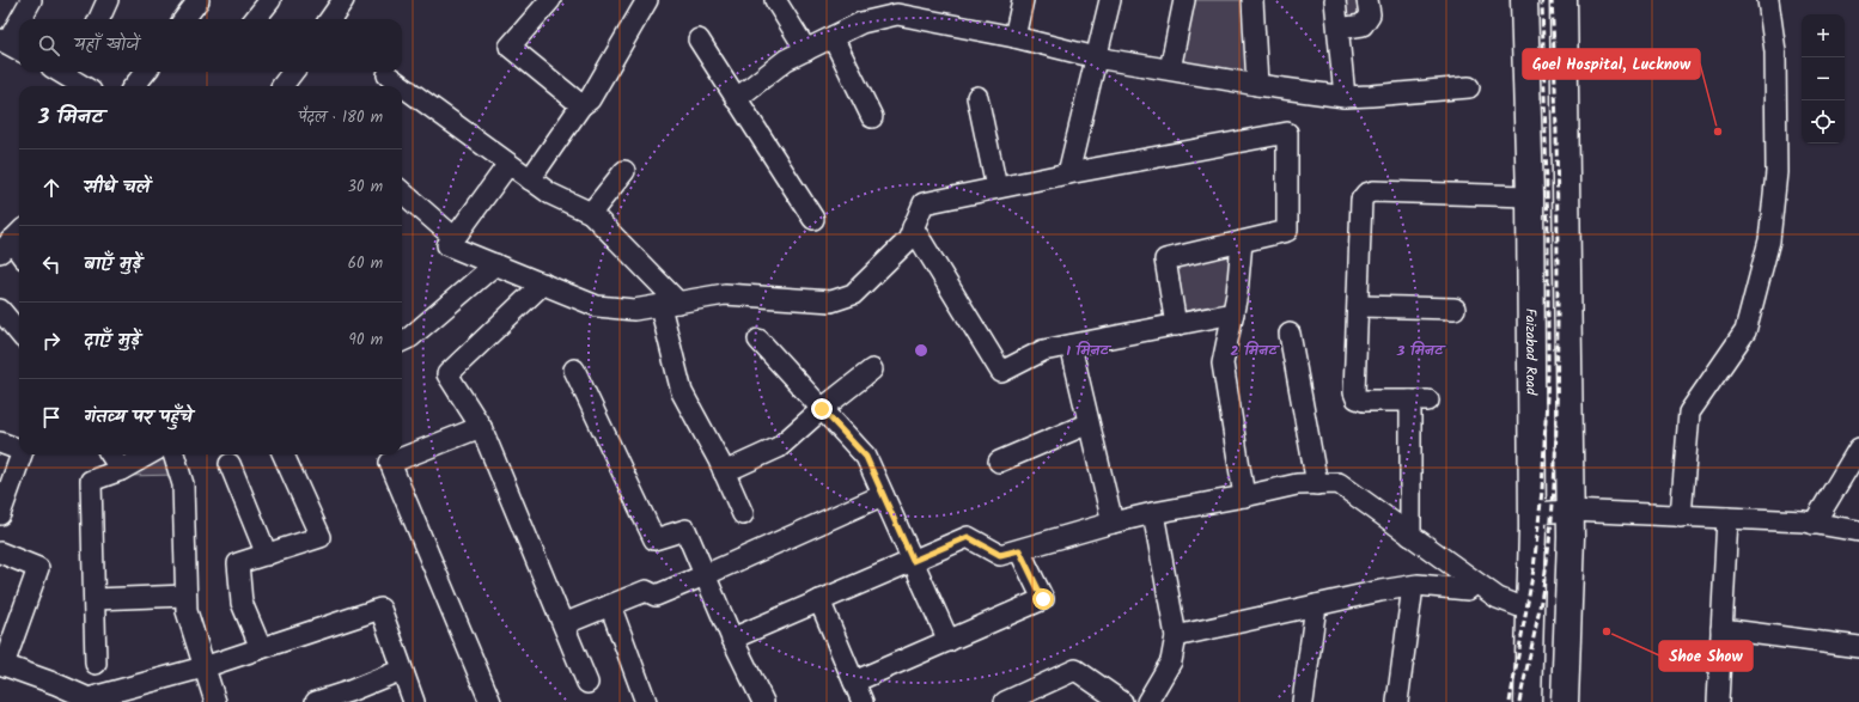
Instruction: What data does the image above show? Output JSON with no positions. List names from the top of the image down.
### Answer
{
  "streets": {
    "main road": ["Faizabad Road"]
  },
  "places": ["Goel Hospital, Lucknow", "Shoe Show"],
  "page": {
    "map_buttons": ["+", "−"],
    "search": "यहाँ खोजें",
    "heading": ["3 मिनट", "पैदल · 180 m"],
    "list": [
      ["सीधे चलें", "30 m"],
      ["बाएँ मुड़ें", "60 m"],
      ["दाएँ मुड़ें", "90 m"],
      "गंतव्य पर पहुँचे"
    ]
  },
  "rings": ["1 मिनट", "2 मिनट", "3 मिनट"]
}
